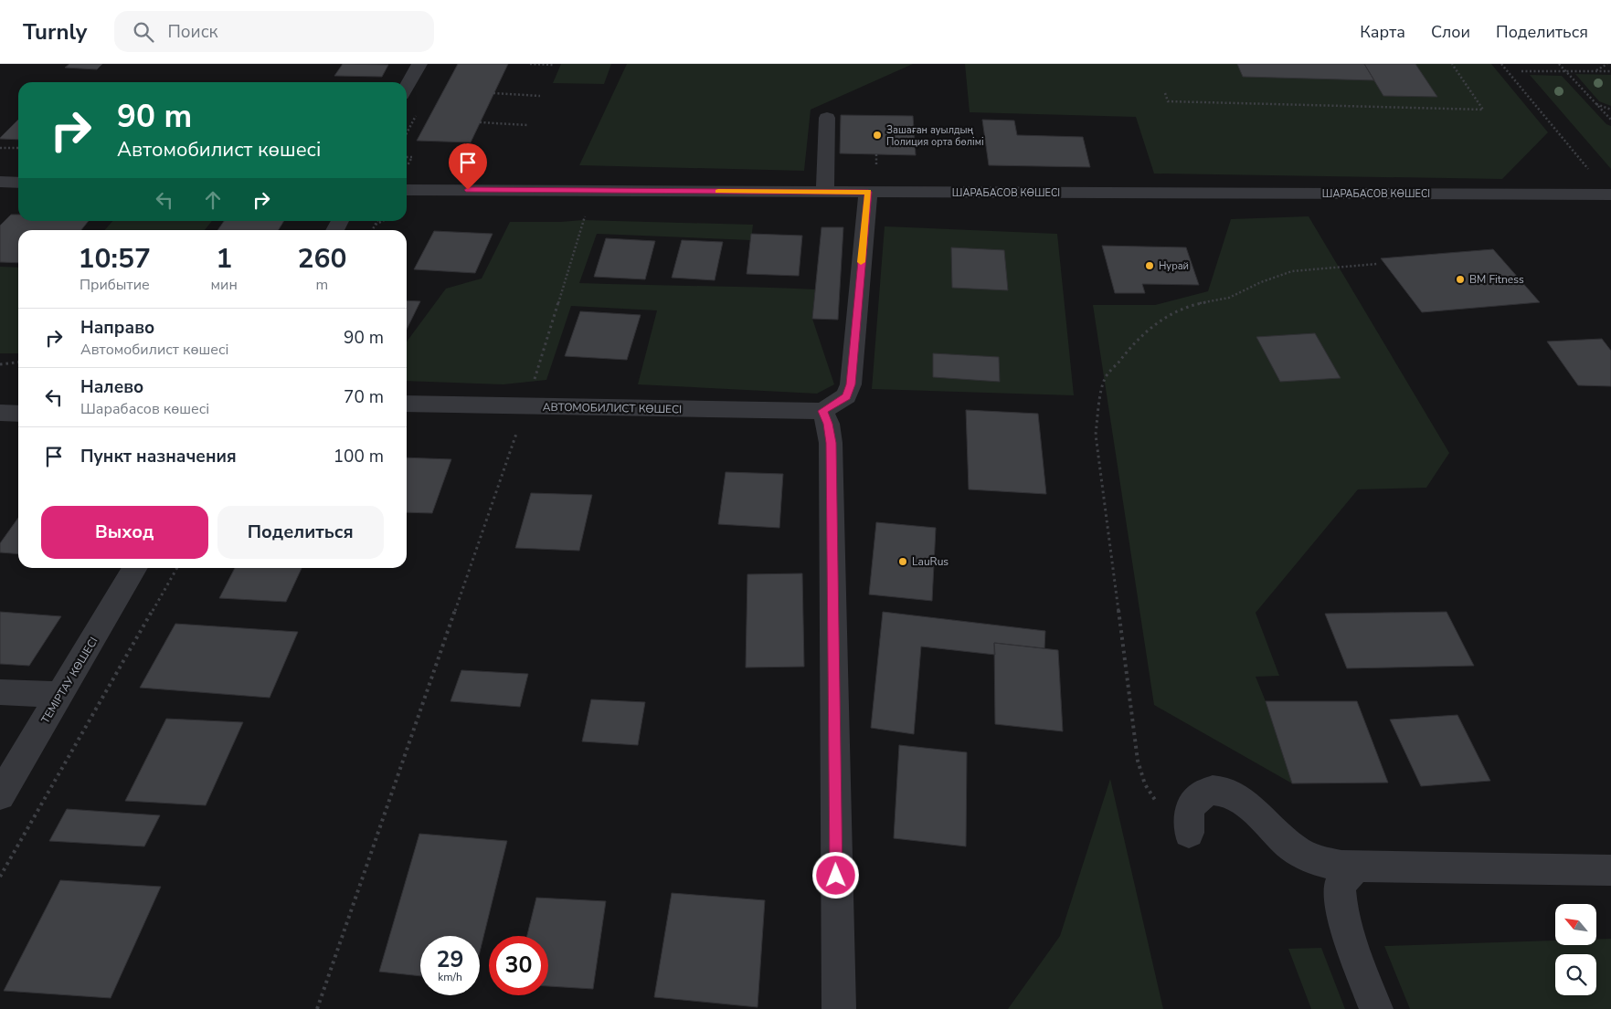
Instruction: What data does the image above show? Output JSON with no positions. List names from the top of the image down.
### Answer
{
  "streets": {
    "street": ["ШАРАБАСОВ КӨШЕСІ", "АВТОМОБИЛИСТ КӨШЕСІ", "ТЕМІРТАУ КӨШЕСІ"]
  },
  "places": [
    "Зашаған ауылдың Полиция орта бөлімі",
    "Нурай",
    "BM Fitness",
    "LauRus"
  ],
  "north": "top left",
  "page": {
    "header": "Turnly",
    "search": "Поиск",
    "nav": ["Карта", "Слои", "Поделиться"],
    "turn": ["90 m", "Автомобилист көшесі"],
    "eta": [
      "10:57",
      "Прибытие",
      "1",
      "мин",
      "260",
      "m"
    ],
    "list": [
      {
        "name": "Направо",
        "note": "Автомобилист көшесі",
        "value": "90 m"
      },
      {
        "name": "Налево",
        "note": "Шарабасов көшесі",
        "value": "70 m"
      },
      {
        "name": "Пункт назначения",
        "value": "100 m"
      }
    ],
    "buttons": ["Выход", "Поделиться"],
    "speed": "29 km/h",
    "limit": "30"
  }
}
